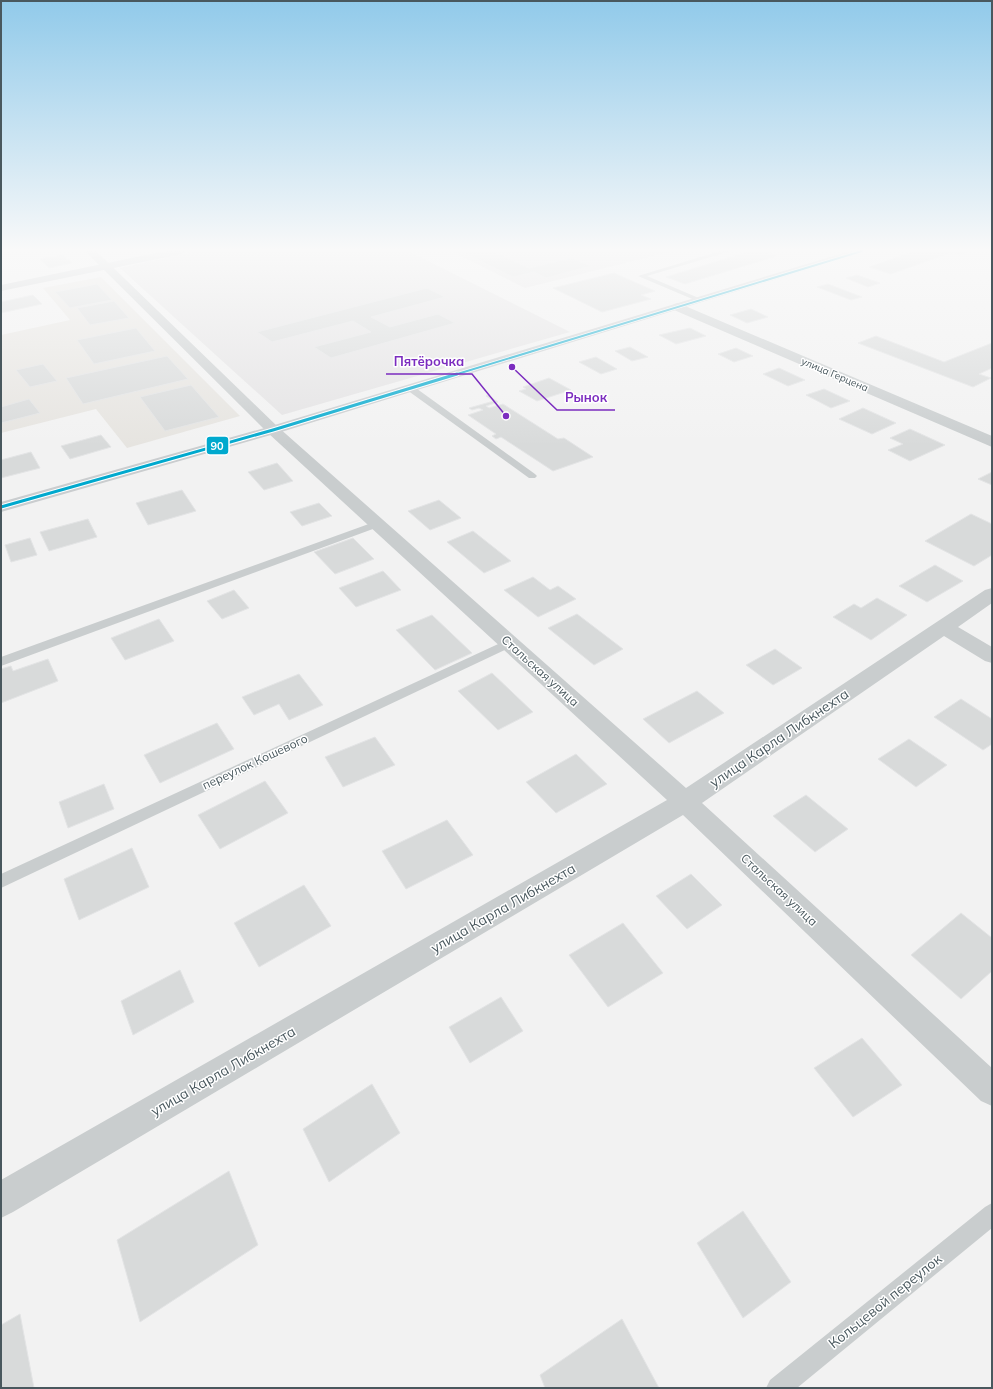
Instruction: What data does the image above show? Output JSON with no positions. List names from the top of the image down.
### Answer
{
  "streets": {
    "street": ["улица Герцена", "Стальская улица", "улица Карла Либкнехта"],
    "lane": ["переулок Кошевого", "Кольцевой переулок"]
  },
  "crossings": [
    ["Стальская улица", "улица Карла Либкнехта"],
    ["Стальская улица", "переулок Кошевого"]
  ],
  "places": ["Рынок", "Пятёрочка"],
  "lines": ["transit line 90"]
}
